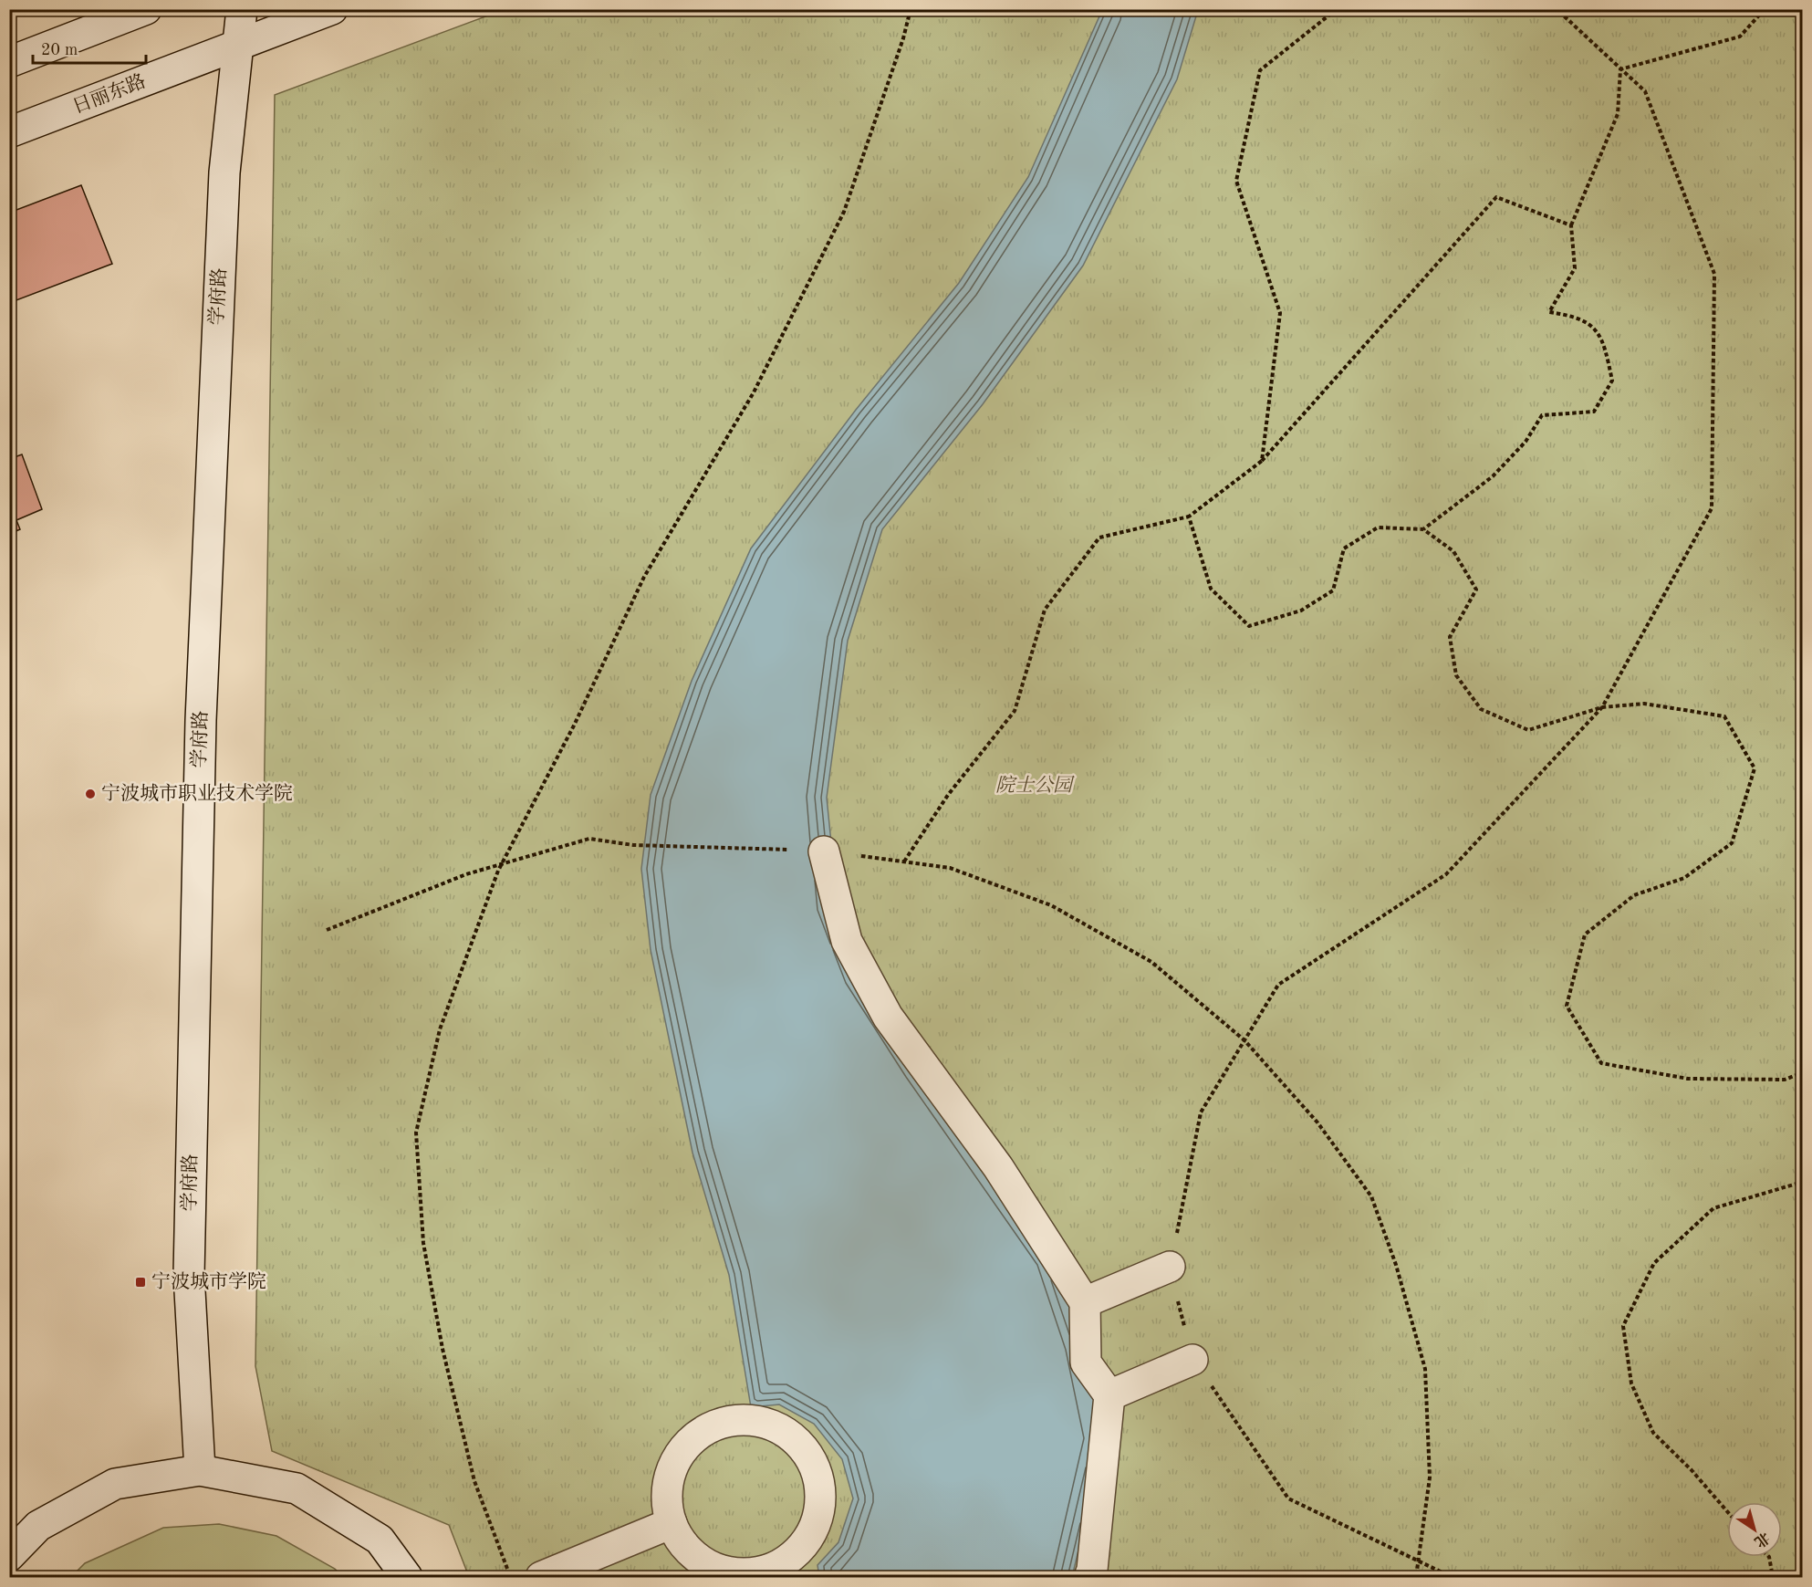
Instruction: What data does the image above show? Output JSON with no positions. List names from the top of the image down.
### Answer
{
  "streets": {
    "street": ["日丽东路", "学府路"]
  },
  "crossings": [
    ["日丽东路", "学府路"]
  ],
  "parks": ["院士公园"],
  "places": {
    "other": ["宁波城市职业技术学院"],
    "transit": ["宁波城市学院"]
  },
  "scale_bar": "20 m",
  "north": "bottom right"
}
